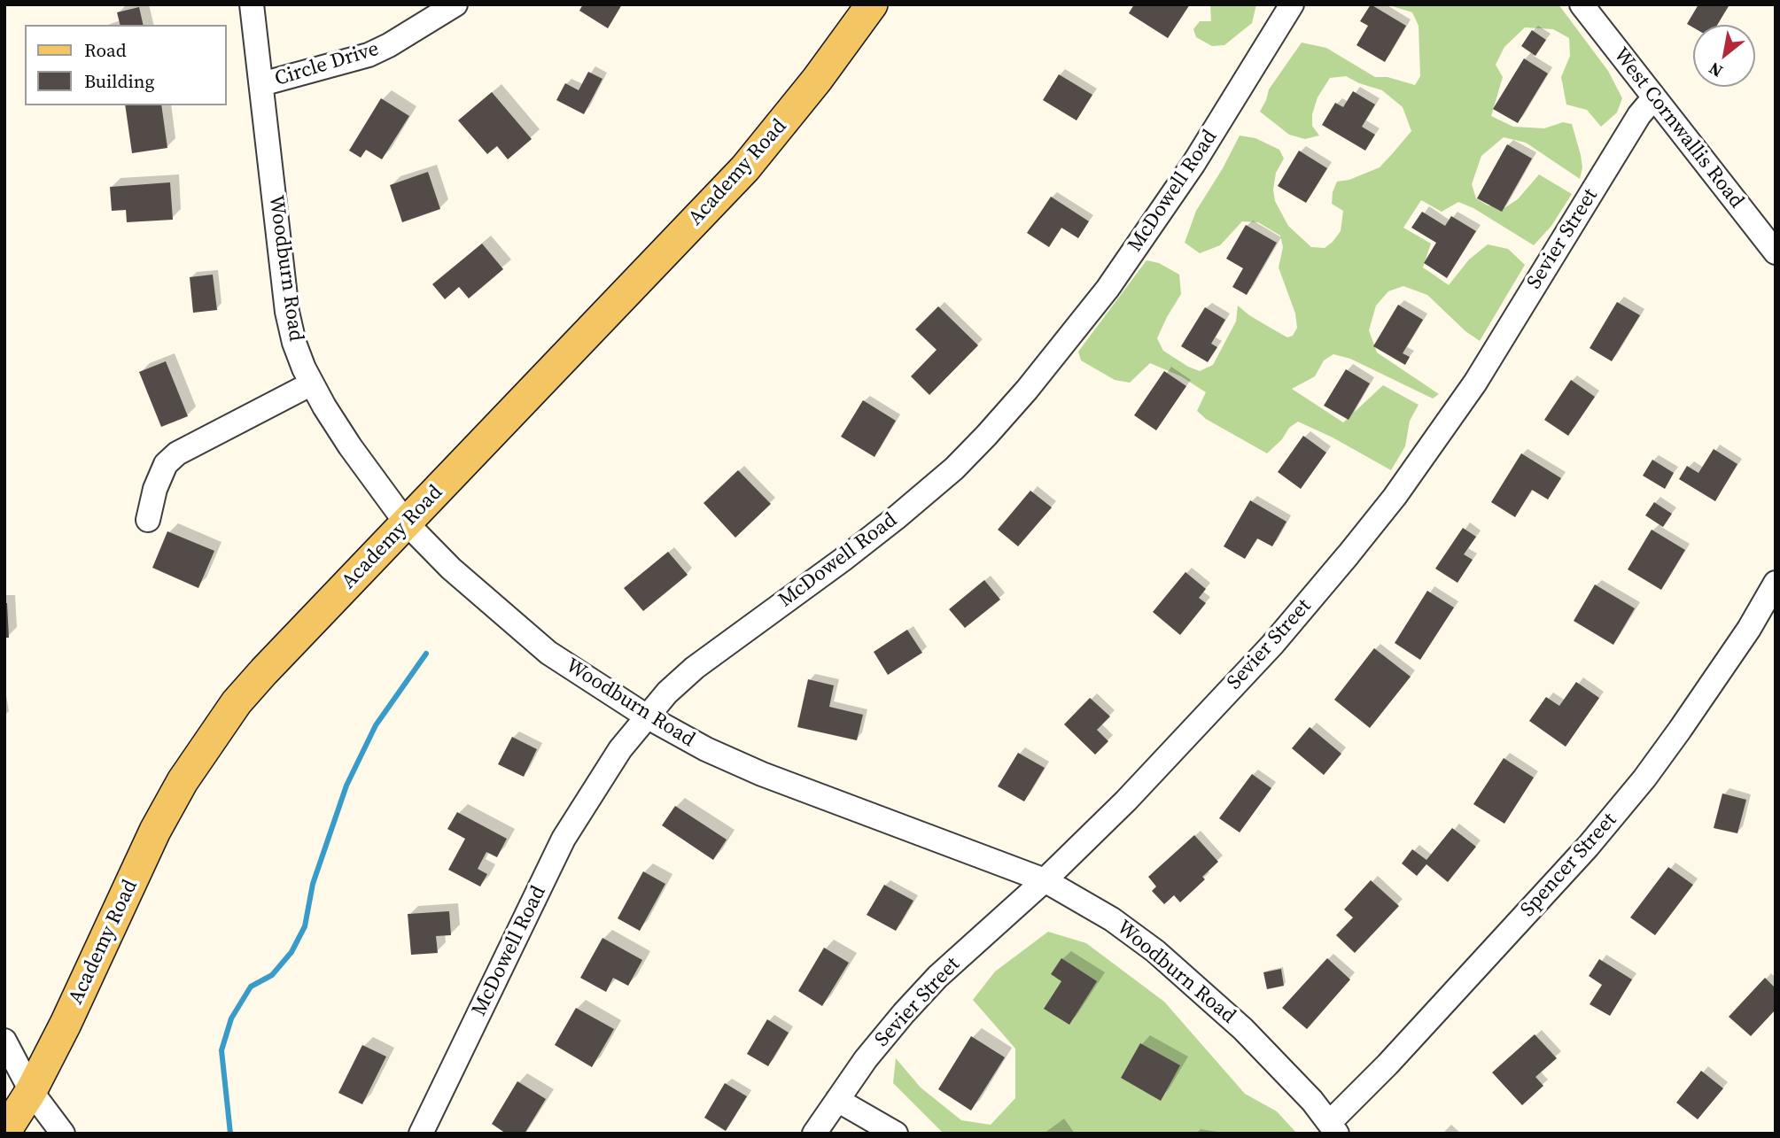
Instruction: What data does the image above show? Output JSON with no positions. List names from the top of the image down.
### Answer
{
  "streets": {
    "main road": ["Academy Road"],
    "street": [
      "Circle Drive",
      "West Cornwallis Road",
      "McDowell Road",
      "Sevier Street",
      "Woodburn Road",
      "Spencer Street"
    ]
  },
  "crossings": [
    ["Circle Drive", "Woodburn Road"],
    ["West Cornwallis Road", "Sevier Street"],
    ["Academy Road", "Woodburn Road"],
    ["McDowell Road", "Woodburn Road"],
    ["Sevier Street", "Woodburn Road"],
    ["Woodburn Road", "Spencer Street"]
  ],
  "legend": ["Road", "Building"],
  "north": "bottom left"
}
